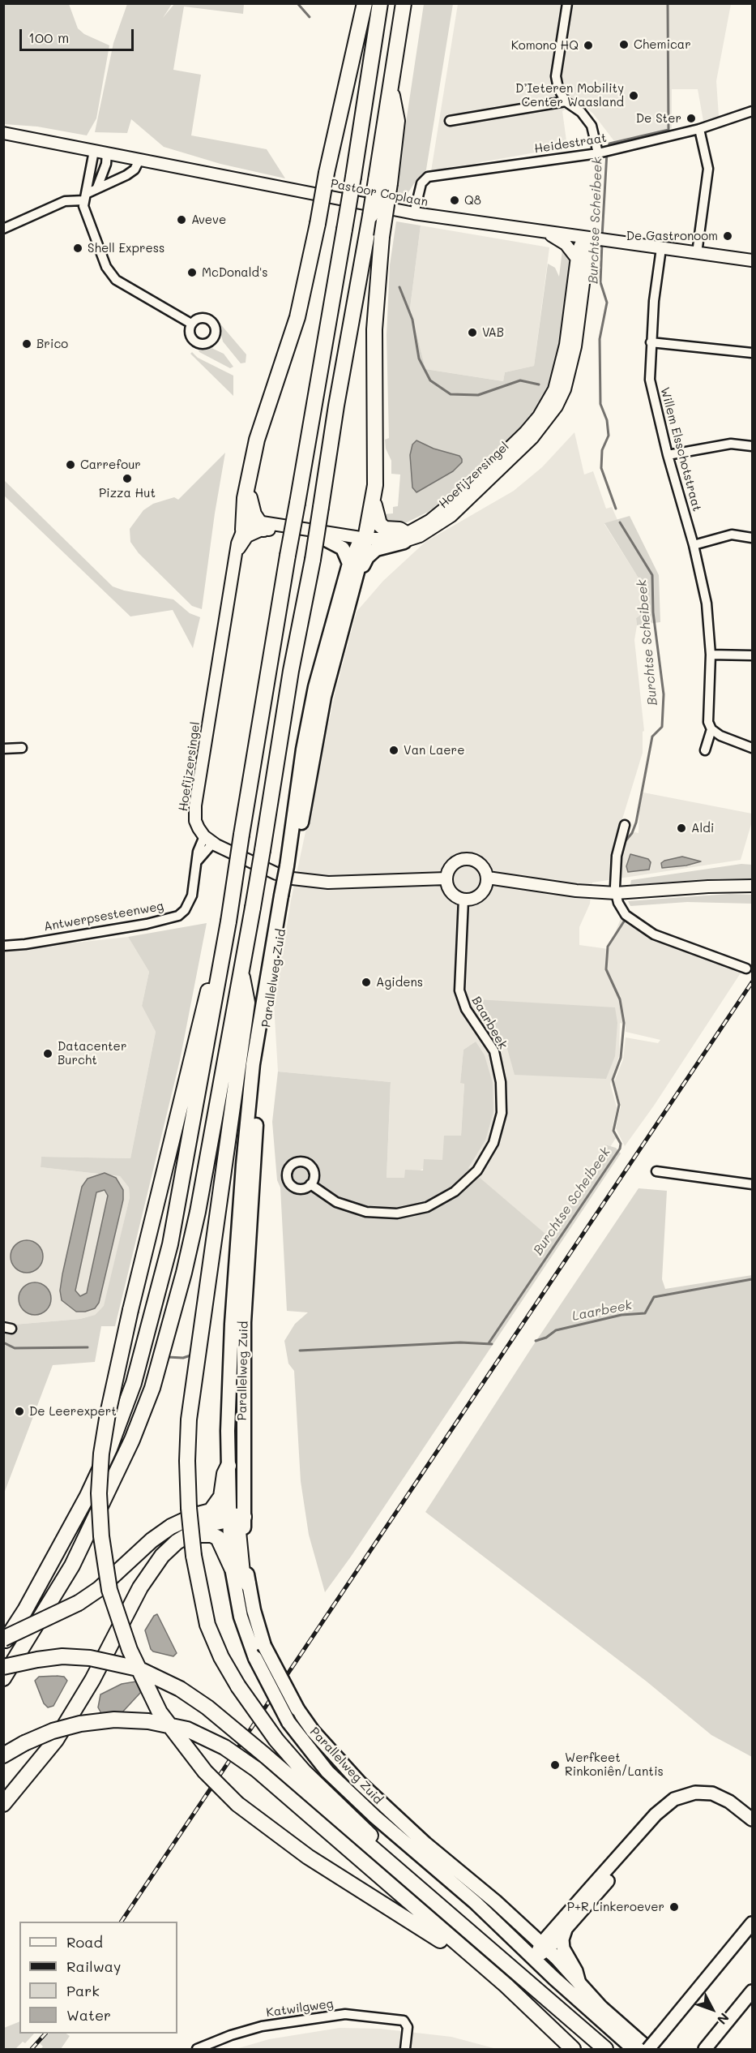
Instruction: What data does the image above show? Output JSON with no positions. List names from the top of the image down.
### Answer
{
  "streets": {
    "highway": ["Parallelweg Zuid"],
    "street": [
      "Heidestraat",
      "Pastoor Coplaan",
      "Willem Elsschotstraat",
      "Hoefijzersingel",
      "Antwerpsesteenweg",
      "Baarbeek",
      "Katwilgweg"
    ]
  },
  "crossings": [
    ["Heidestraat", "Pastoor Coplaan"],
    ["Pastoor Coplaan", "Willem Elsschotstraat"],
    ["Pastoor Coplaan", "Hoefijzersingel"],
    ["Hoefijzersingel", "Antwerpsesteenweg"],
    ["Hoefijzersingel", "Parallelweg Zuid"]
  ],
  "water": ["Burchtse Scheibeek", "Laarbeek"],
  "places": [
    "Chemicar",
    "Komono HQ",
    "D’Ieteren Mobility Center Waasland",
    "De Ster",
    "Q8",
    "Aveve",
    "De Gastronoom",
    "Shell Express",
    "McDonald's",
    "VAB",
    "Brico",
    "Carrefour",
    "Pizza Hut",
    "Van Laere",
    "Aldi",
    "Agidens",
    "Datacenter Burcht",
    "De Leerexpert",
    "Werfkeet Rinkoniên/Lantis",
    "P+R Linkeroever"
  ],
  "legend": [
    "Road",
    "Railway",
    "Park",
    "Water"
  ],
  "scale_bar": "100 m",
  "north": "bottom right"
}
